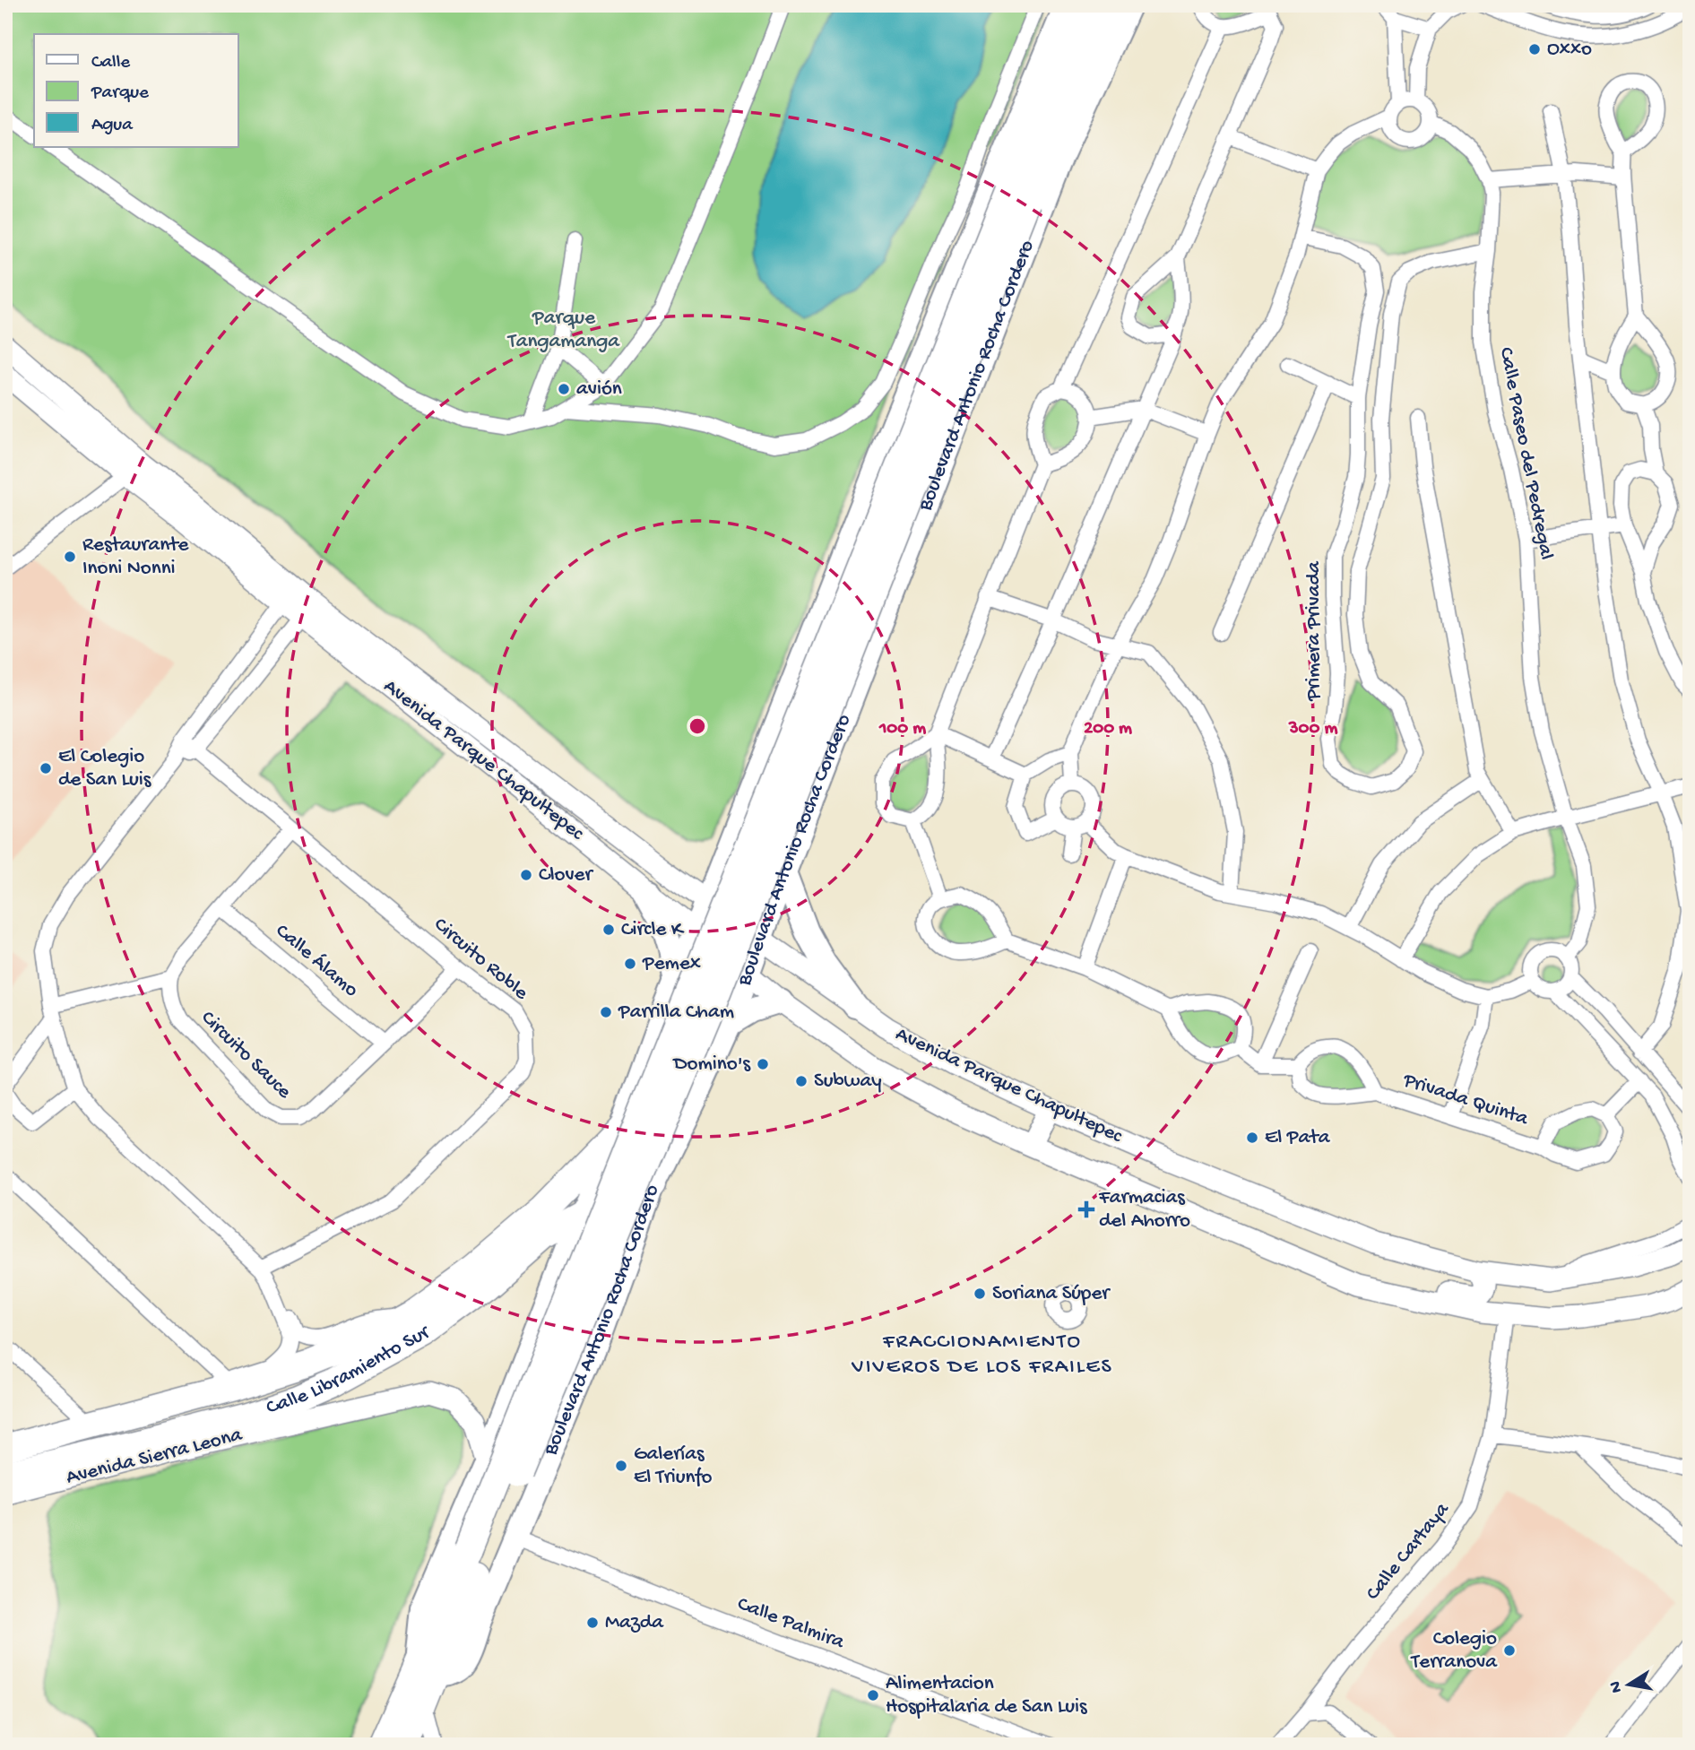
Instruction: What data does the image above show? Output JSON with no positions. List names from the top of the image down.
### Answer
{
  "streets": {
    "highway": ["Calle Libramiento Sur"],
    "main road": ["Boulevard Antonio Rocha Cordero", "Avenida Parque Chapultepec", "Avenida Sierra Leona"],
    "street": [
      "Calle Paseo del Pedregal",
      "Primera Privada",
      "Circuito Roble",
      "Calle Álamo",
      "Circuito Sauce",
      "Privada Quinta",
      "Calle Cartaya",
      "Calle Palmira"
    ]
  },
  "crossings": [
    ["Boulevard Antonio Rocha Cordero", "Avenida Parque Chapultepec"],
    ["Boulevard Antonio Rocha Cordero", "Calle Libramiento Sur"],
    ["Boulevard Antonio Rocha Cordero", "Calle Palmira"],
    ["Calle Paseo del Pedregal", "Primera Privada"],
    ["Avenida Parque Chapultepec", "Calle Cartaya"],
    ["Circuito Roble", "Circuito Sauce"],
    ["Calle Álamo", "Circuito Sauce"]
  ],
  "districts": ["FRACCIONAMIENTO VIVEROS DE LOS FRAILES"],
  "parks": ["Parque Tangamanga"],
  "places": {
    "other": [
      "Oxxo",
      "avión",
      "Restaurante Inoni Nonni",
      "El Colegio de San Luis",
      "Clover",
      "Circle K",
      "Pemex",
      "Parrilla Cham",
      "Domino's",
      "Subway",
      "El Pata",
      "Soriana Súper",
      "Galerías El Triunfo",
      "Mazda",
      "Colegio Terranova",
      "Alimentacion Hospitalaria de San Luis"
    ],
    "health": ["Farmacias del Ahorro"]
  },
  "legend": ["Calle", "Parque", "Agua"],
  "north": "left",
  "rings": ["100 m", "200 m", "300 m"]
}
